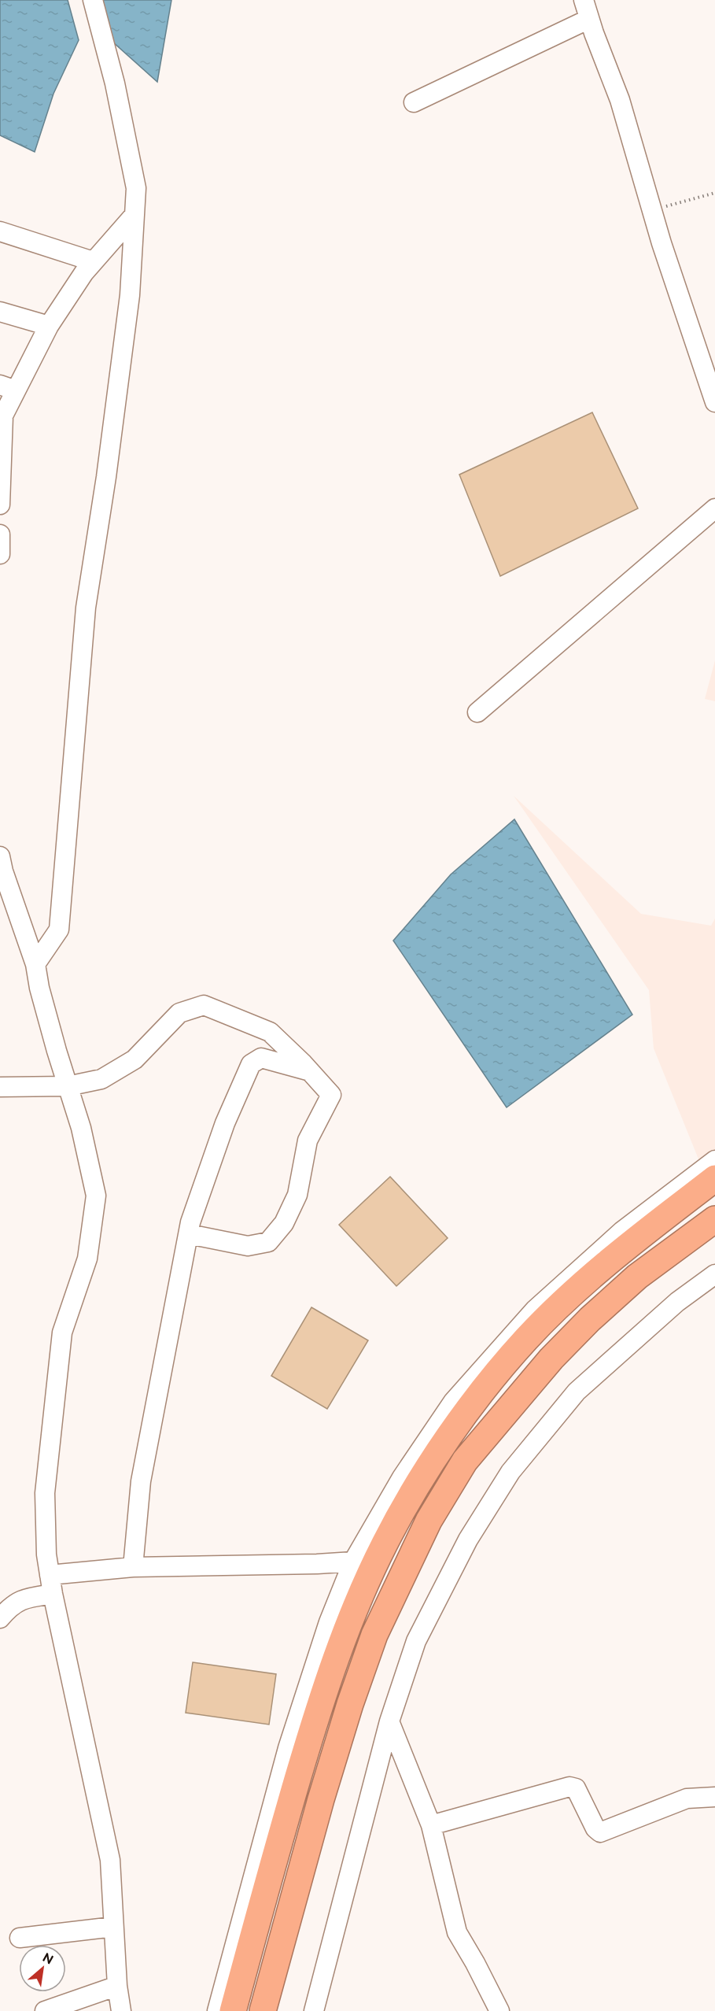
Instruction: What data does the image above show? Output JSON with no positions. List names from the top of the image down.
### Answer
{
  "north": "top right"
}
